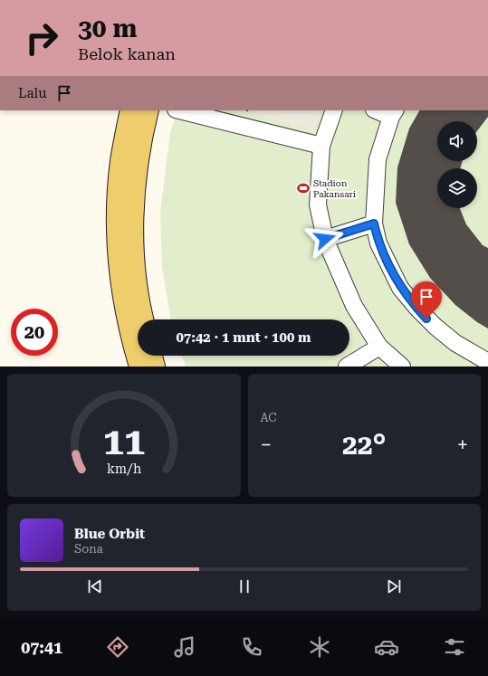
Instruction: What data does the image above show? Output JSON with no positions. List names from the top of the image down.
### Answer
{
  "places": {
    "sports": ["Stadion Pakansari"]
  },
  "page": {
    "turn": ["30 m", "Belok kanan"],
    "then": "Lalu",
    "limit": "20",
    "trip": "07:42 · 1 mnt · 100 m",
    "tile": "AC",
    "heat": ["−", "22°", "+"],
    "song": ["Blue Orbit", "Sona"],
    "tabs": "07:41",
    "gauge": ["11", "km/h"]
  }
}
